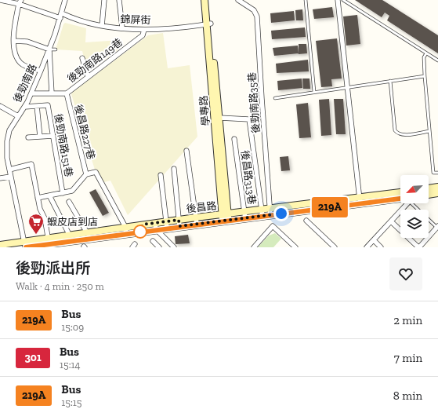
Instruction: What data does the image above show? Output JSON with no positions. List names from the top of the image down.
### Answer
{
  "streets": {
    "street": [
      "錦屏街",
      "後勁南路149巷",
      "後勁南路",
      "後勁南路35巷",
      "學專路",
      "後昌路227巷",
      "後勁南路151巷",
      "後昌路313巷",
      "後昌路"
    ]
  },
  "crossings": [
    ["錦屏街", "後勁南路149巷"],
    ["錦屏街", "後勁南路"],
    ["錦屏街", "學專路"],
    ["後勁南路149巷", "後勁南路"],
    ["後勁南路149巷", "後昌路227巷"],
    ["後勁南路", "後勁南路151巷"],
    ["後勁南路", "後昌路"],
    ["後勁南路35巷", "後昌路"],
    ["學專路", "後昌路"],
    ["後昌路227巷", "後勁南路151巷"],
    ["後昌路227巷", "後昌路"],
    ["後昌路313巷", "後昌路"]
  ],
  "places": {
    "supermarket": ["蝦皮店到店"]
  },
  "lines": ["bus line 219A"],
  "north": "bottom left",
  "page": {
    "on_map": "219A",
    "heading": ["後勁派出所", "Walk · 4 min · 250 m"],
    "list": [
      {
        "mark": "219A",
        "name": "Bus",
        "note": "15:09",
        "value": "2 min"
      },
      {
        "mark": "301",
        "name": "Bus",
        "note": "15:14",
        "value": "7 min"
      },
      {
        "mark": "219A",
        "name": "Bus",
        "note": "15:15",
        "value": "8 min"
      }
    ]
  }
}
